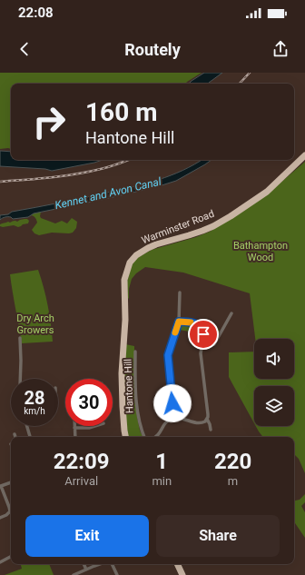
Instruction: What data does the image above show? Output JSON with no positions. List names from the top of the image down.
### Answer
{
  "streets": {
    "highway": ["Warminster Road"],
    "street": ["Hantone Hill"]
  },
  "water": ["Kennet and Avon Canal"],
  "parks": ["Bathampton Wood", "Dry Arch Growers"],
  "page": {
    "status": "22:08",
    "header": "Routely",
    "turn": ["160 m", "Hantone Hill"],
    "speed": "28 km/h",
    "limit": "30",
    "eta": [
      "22:09",
      "Arrival",
      "1",
      "min",
      "220",
      "m"
    ],
    "buttons": ["Exit", "Share"]
  }
}
